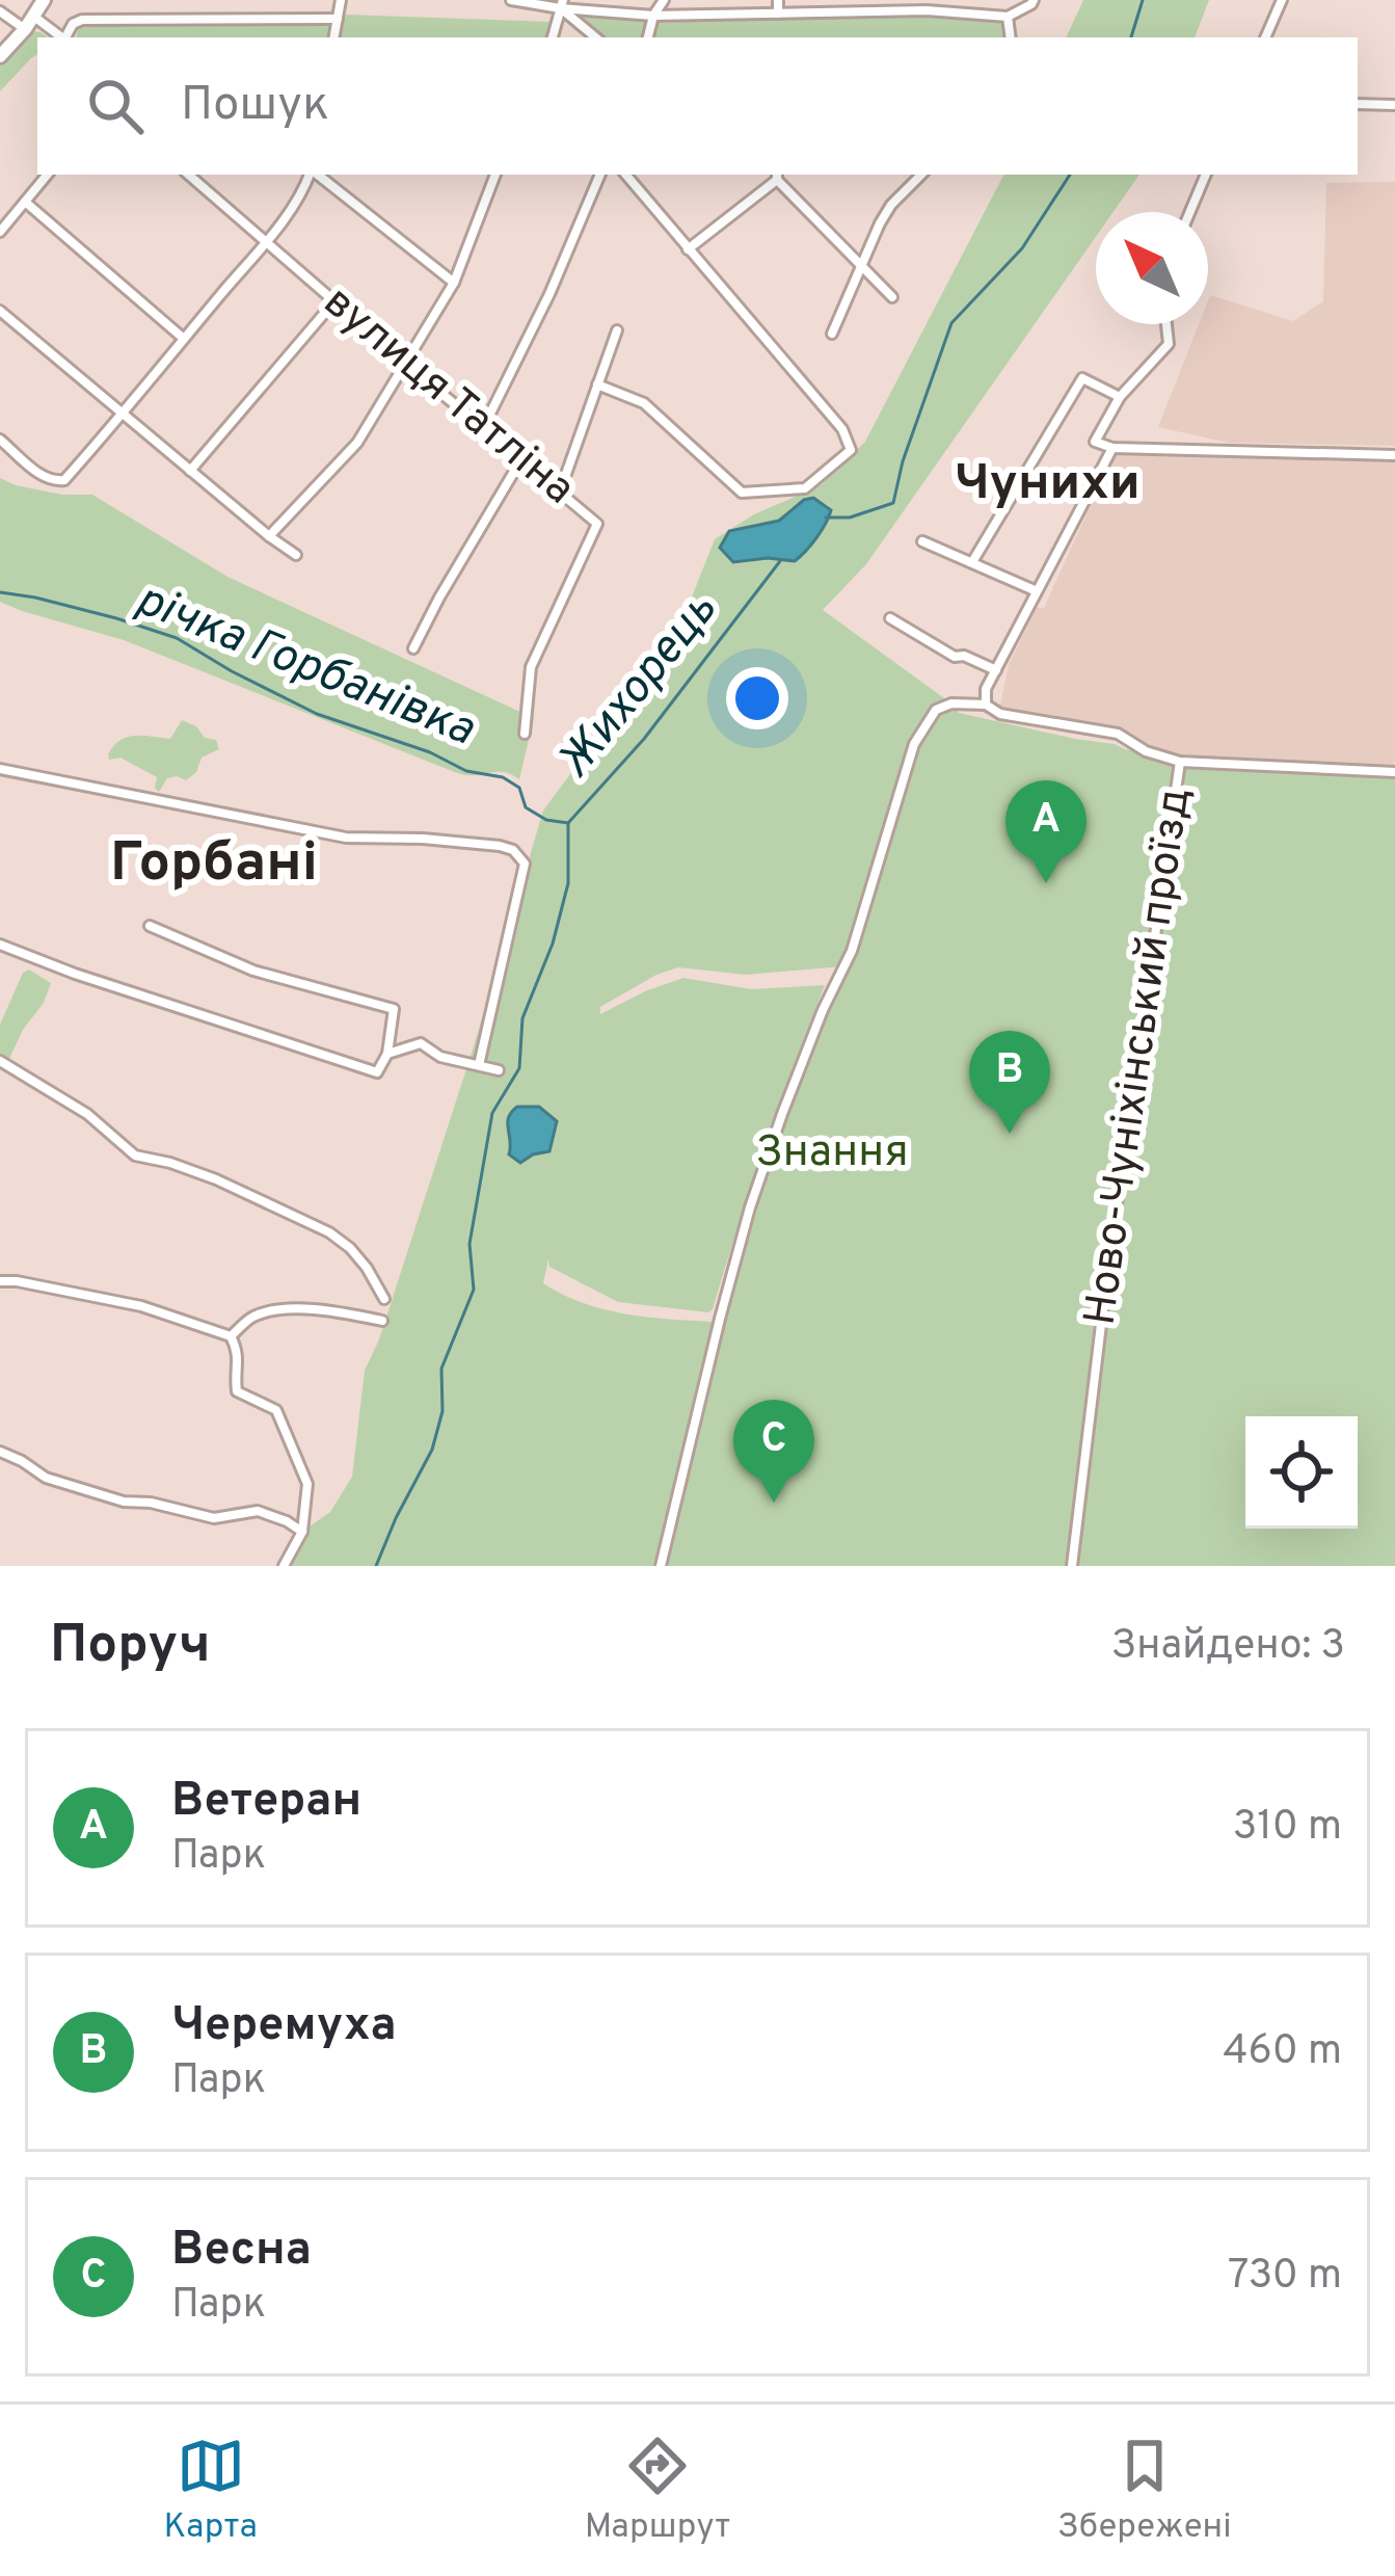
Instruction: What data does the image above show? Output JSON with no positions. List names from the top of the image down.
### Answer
{
  "streets": {
    "street": ["вулиця Татліна", "Ново-Чуніхінський проїзд"]
  },
  "districts": ["Чунихи", "Горбані"],
  "water": ["річка Горбанівка", "Жихорець"],
  "parks": ["Знання"],
  "north": "top left",
  "page": {
    "search": "Пошук",
    "pins": ["A", "B", "C"],
    "heading": ["Поруч", "Знайдено: 3"],
    "list": [
      {
        "mark": "A",
        "name": "Ветеран",
        "note": "Парк",
        "value": "310 m"
      },
      {
        "mark": "B",
        "name": "Черемуха",
        "note": "Парк",
        "value": "460 m"
      },
      {
        "mark": "C",
        "name": "Весна",
        "note": "Парк",
        "value": "730 m"
      }
    ],
    "nav": ["Карта", "Маршрут", "Збережені"]
  }
}
